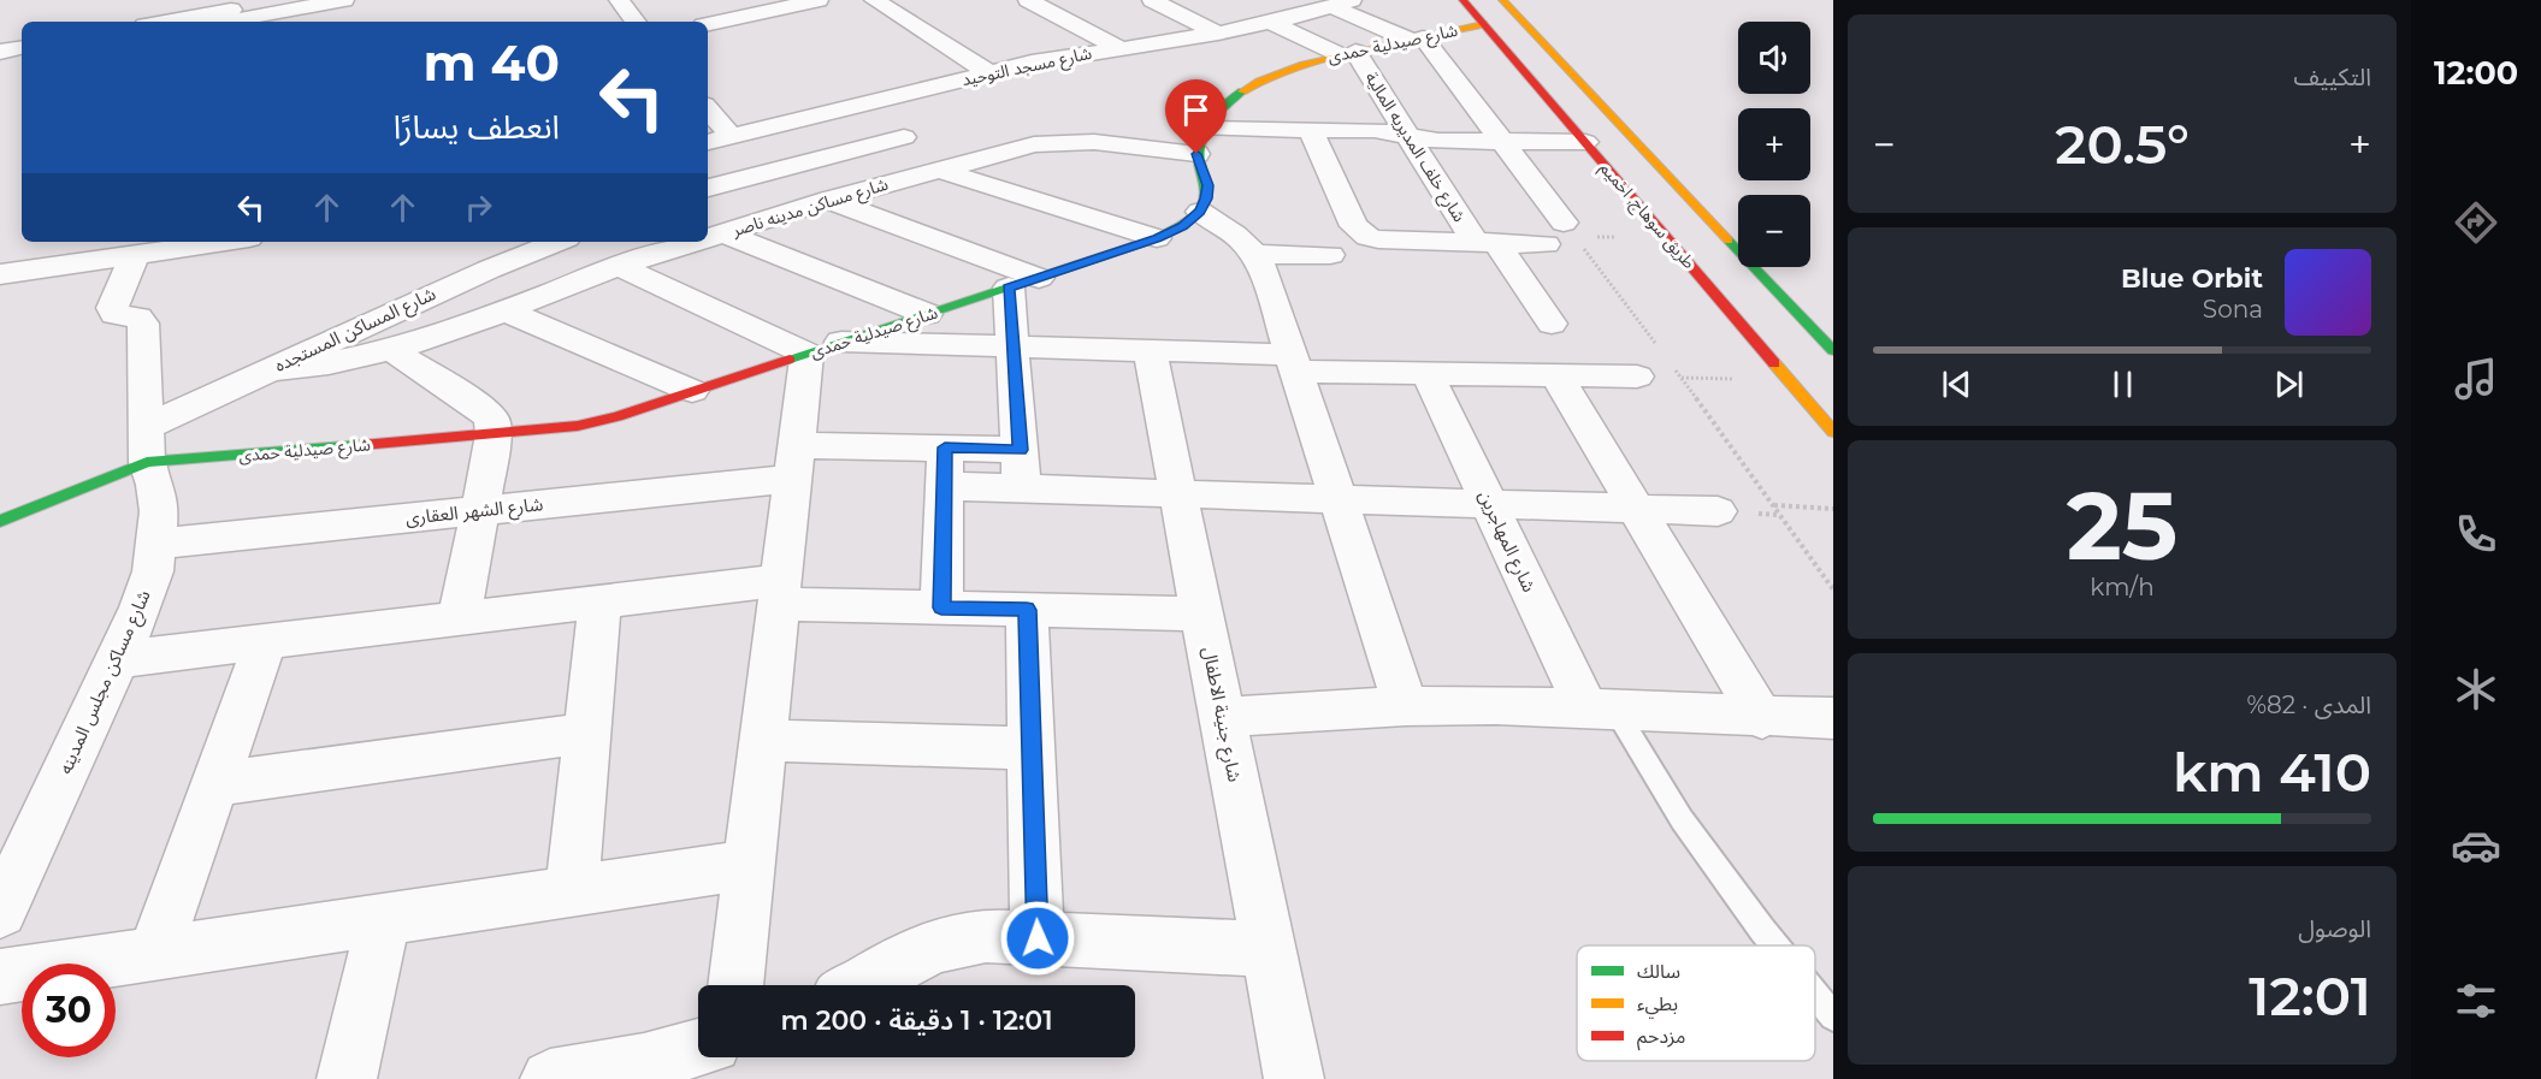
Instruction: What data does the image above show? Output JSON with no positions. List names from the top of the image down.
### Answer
{
  "streets": {
    "main road": ["شارع صيدلية حمدى", "طريق سوهاج, اخميم"],
    "street": [
      "شارع مسجد التوحيد",
      "شارع خلف المديريه المالية",
      "شارع مساكن مدينه ناصر",
      "شارع المساكن المستجده",
      "شارع الشهر العقارى",
      "شارع المهاجرين",
      "شارع مساكن مجلس المدينه",
      "شارع جنينة الاطفال"
    ]
  },
  "crossings": [
    ["شارع صيدلية حمدى", "شارع خلف المديريه المالية"],
    ["شارع صيدلية حمدى", "شارع مساكن مدينه ناصر"],
    ["شارع صيدلية حمدى", "طريق سوهاج, اخميم"],
    ["شارع صيدلية حمدى", "شارع المساكن المستجده"],
    ["شارع صيدلية حمدى", "شارع مساكن مجلس المدينه"],
    ["شارع خلف المديريه المالية", "شارع مساكن مدينه ناصر"],
    ["شارع مساكن مدينه ناصر", "طريق سوهاج, اخميم"],
    ["شارع مساكن مدينه ناصر", "شارع المساكن المستجده"],
    ["شارع المساكن المستجده", "شارع مساكن مجلس المدينه"],
    ["شارع الشهر العقارى", "شارع مساكن مجلس المدينه"]
  ],
  "legend": ["سالك", "بطيء", "مزدحم"],
  "page": {
    "tabs": "12:00",
    "tile": [
      "التكييف",
      ["25", "km/h"],
      ["المدى · 82%", "410 km"],
      ["الوصول", "12:01"]
    ],
    "map_buttons": ["+", "−"],
    "turn": ["40 m", "انعطف يسارًا"],
    "heat": ["−", "20.5°", "+"],
    "song": ["Blue Orbit", "Sona"],
    "limit": "30",
    "trip": "12:01 · 1 دقيقة · 200 m"
  }
}
